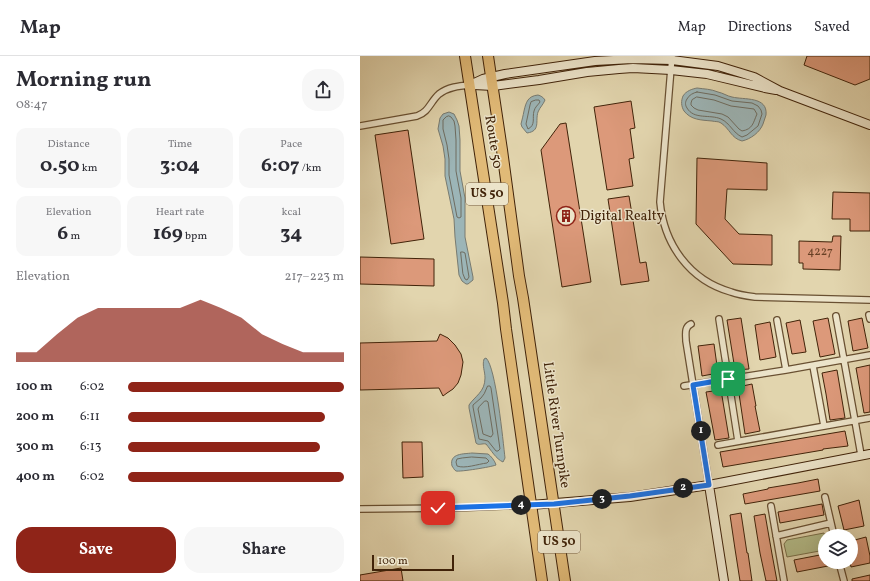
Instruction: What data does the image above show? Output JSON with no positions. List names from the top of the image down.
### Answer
{
  "streets": {
    "highway": ["Route 50", "US 50", "Little River Turnpike"]
  },
  "crossings": [
    ["Route 50", "US 50"],
    ["Route 50", "Little River Turnpike"]
  ],
  "places": {
    "building": ["Digital Realty"]
  },
  "house_numbers": ["4227"],
  "scale_bar": "100 m",
  "page": {
    "header": "Map",
    "nav": ["Map", "Directions", "Saved"],
    "heading": ["Morning run", "08:47"],
    "stats": [
      ["Distance", "0.50 km"],
      ["Time", "3:04"],
      ["Pace", "6:07 /km"],
      ["Elevation", "6 m"],
      ["Heart rate", "169 bpm"],
      ["kcal", "34"]
    ],
    "chart": ["Elevation", "217–223 m"],
    "list": [
      {
        "name": "100 m",
        "note": "6:02"
      },
      {
        "name": "200 m",
        "note": "6:11"
      },
      {
        "name": "300 m",
        "note": "6:13"
      },
      {
        "name": "400 m",
        "note": "6:02"
      }
    ],
    "pins": [
      "1",
      "2",
      "3",
      "4"
    ],
    "buttons": ["Save", "Share"],
    "scale": "100 m"
  }
}
